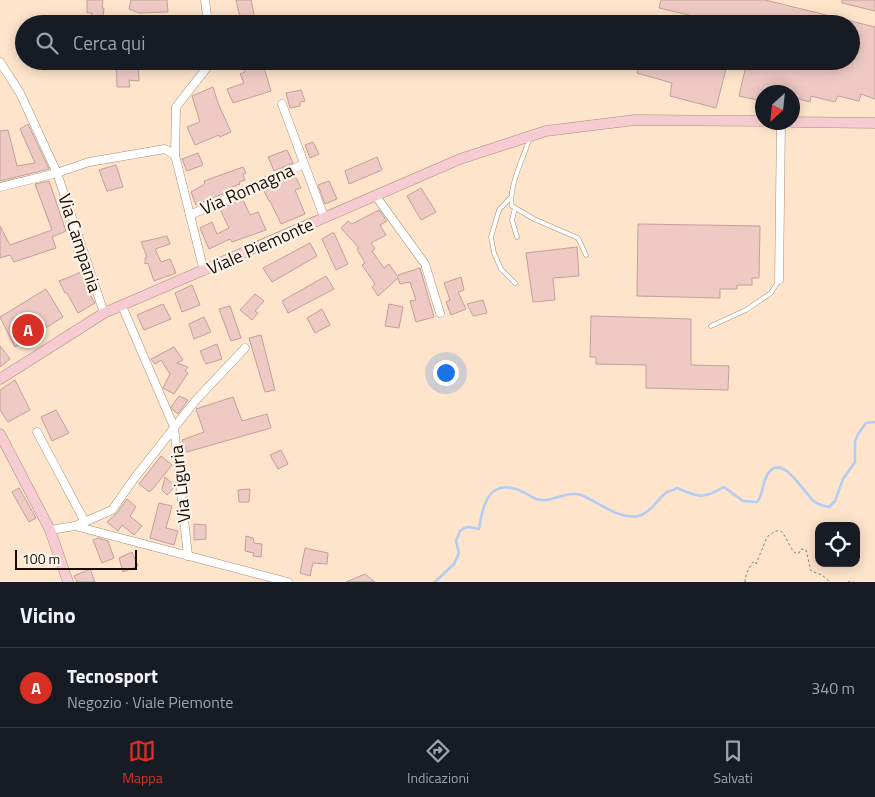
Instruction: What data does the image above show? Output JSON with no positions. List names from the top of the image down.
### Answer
{
  "streets": {
    "street": [
      "Via Romagna",
      "Via Campania",
      "Viale Piemonte",
      "Via Liguria"
    ]
  },
  "crossings": [
    ["Via Campania", "Viale Piemonte"]
  ],
  "scale_bar": "100 m",
  "north": "bottom left",
  "page": {
    "search": "Cerca qui",
    "pins": "A",
    "scale": "100 m",
    "heading": "Vicino",
    "list": [
      {
        "mark": "A",
        "name": "Tecnosport",
        "note": "Negozio · Viale Piemonte",
        "value": "340 m"
      }
    ],
    "nav": ["Mappa", "Indicazioni", "Salvati"]
  }
}
